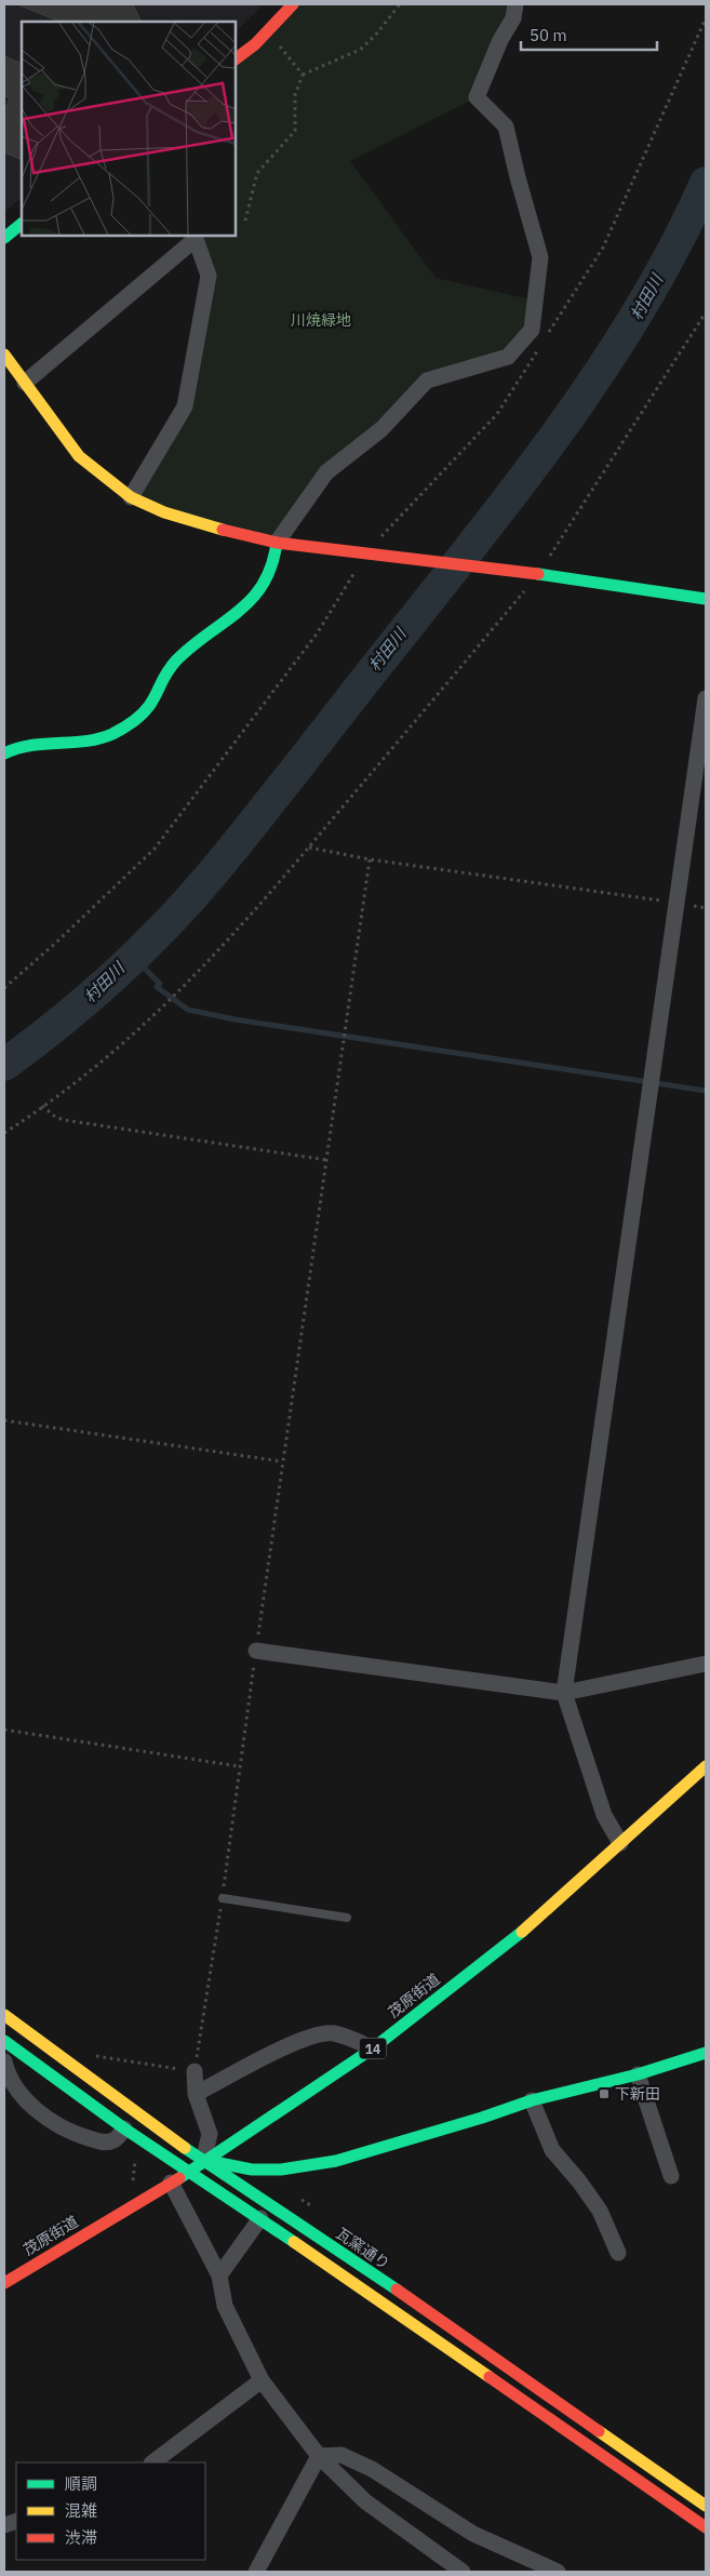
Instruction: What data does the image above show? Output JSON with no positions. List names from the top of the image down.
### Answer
{
  "streets": {
    "street": ["茂原街道", "14", "瓦窯通り"]
  },
  "crossings": [
    ["茂原街道", "瓦窯通り"]
  ],
  "water": ["村田川"],
  "parks": ["川焼緑地"],
  "places": {
    "transit": ["下新田"]
  },
  "legend": ["順調", "混雑", "渋滞"],
  "scale_bar": "50 m"
}
